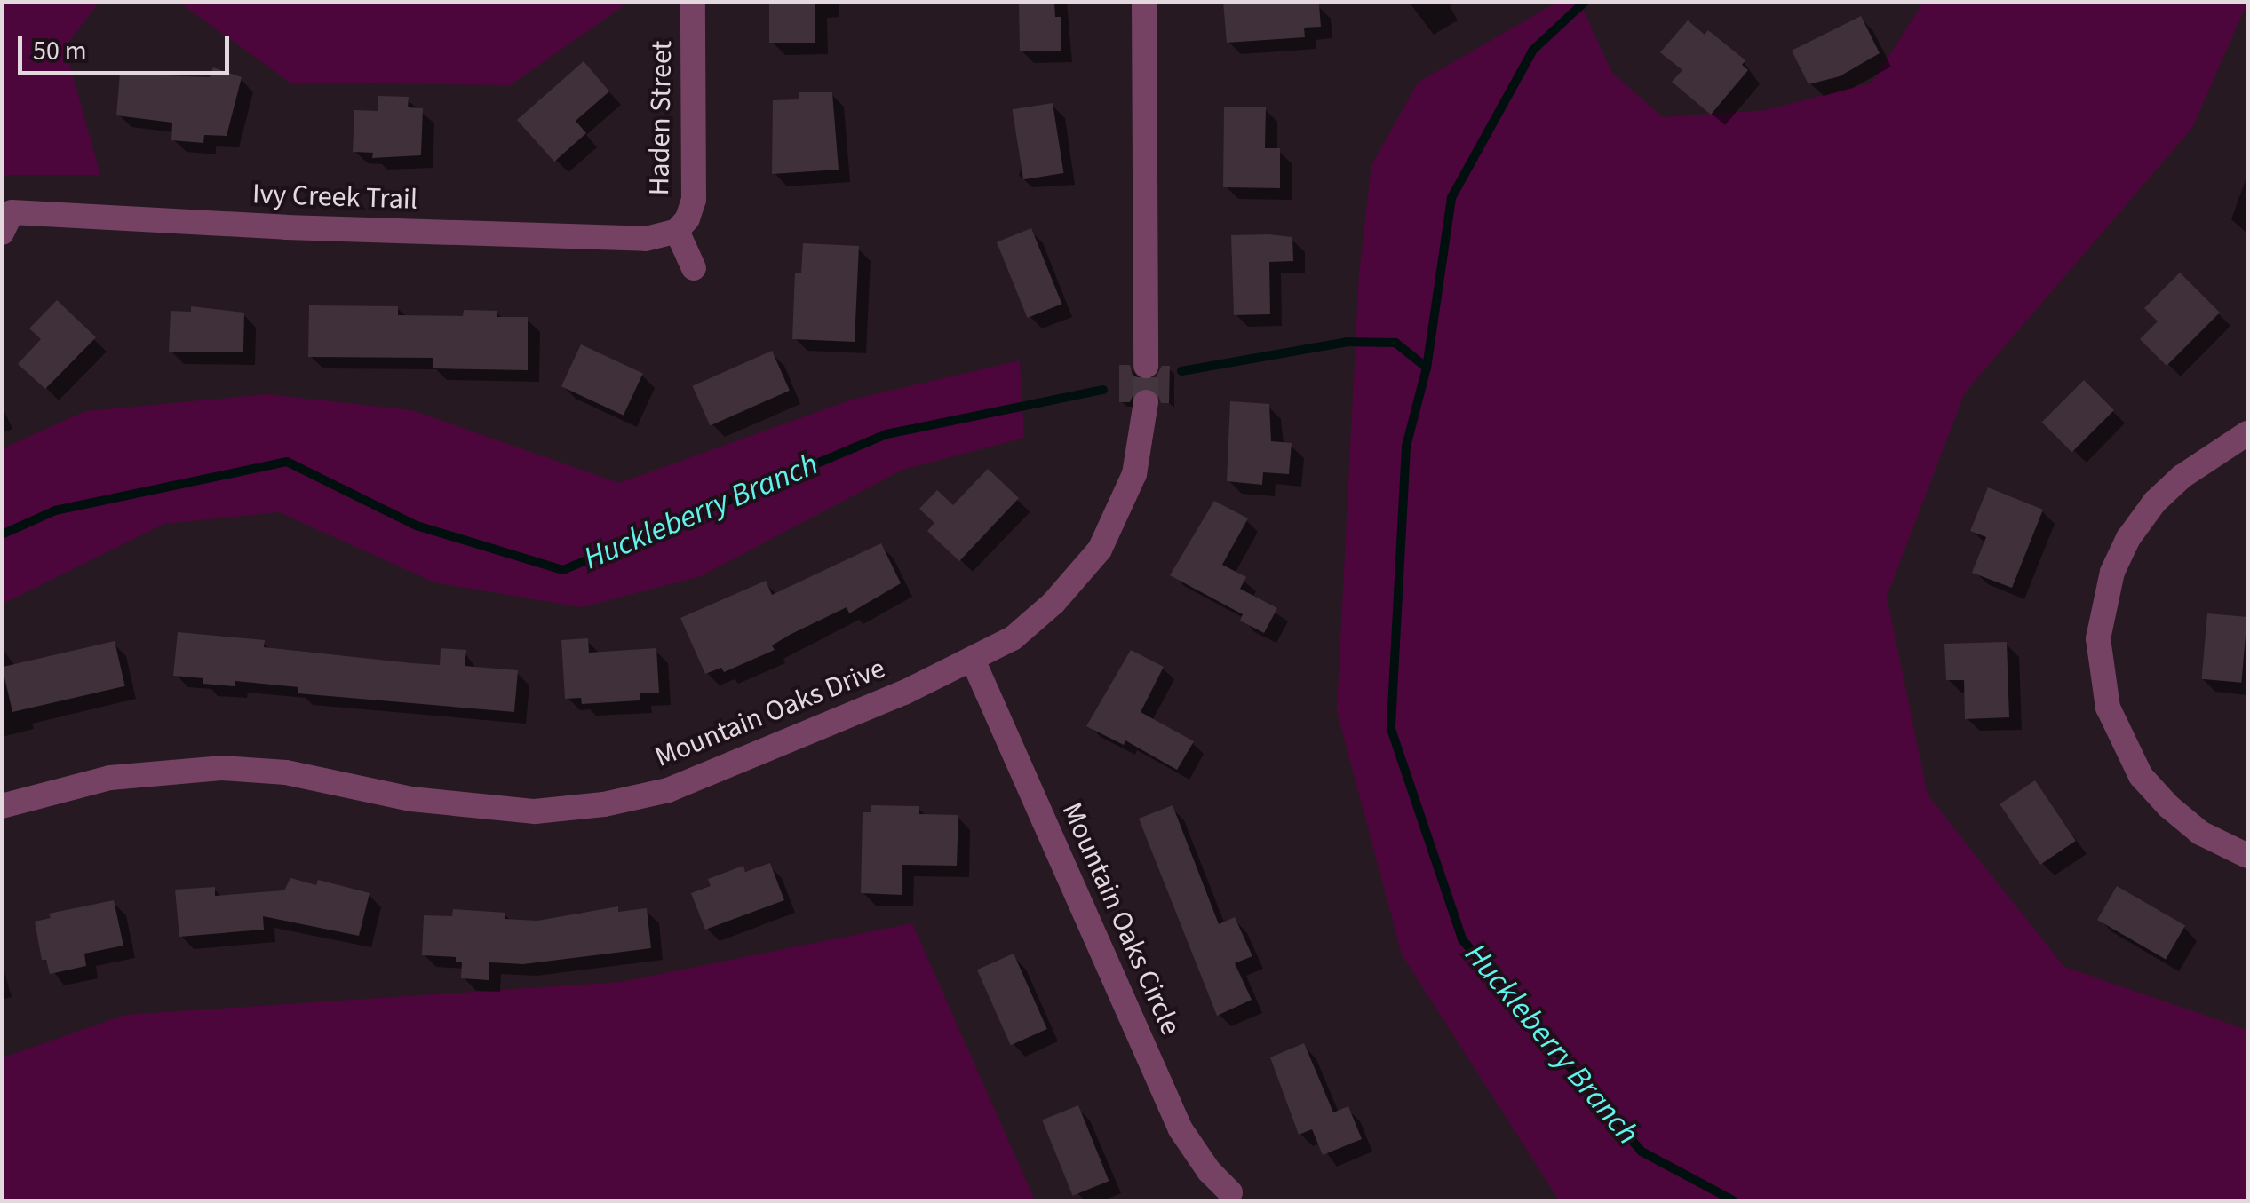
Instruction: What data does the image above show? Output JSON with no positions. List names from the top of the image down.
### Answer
{
  "streets": {
    "street": [
      "Haden Street",
      "Ivy Creek Trail",
      "Mountain Oaks Drive",
      "Mountain Oaks Circle"
    ]
  },
  "crossings": [
    ["Haden Street", "Ivy Creek Trail"],
    ["Mountain Oaks Drive", "Mountain Oaks Circle"]
  ],
  "water": ["Huckleberry Branch"],
  "scale_bar": "50 m"
}
